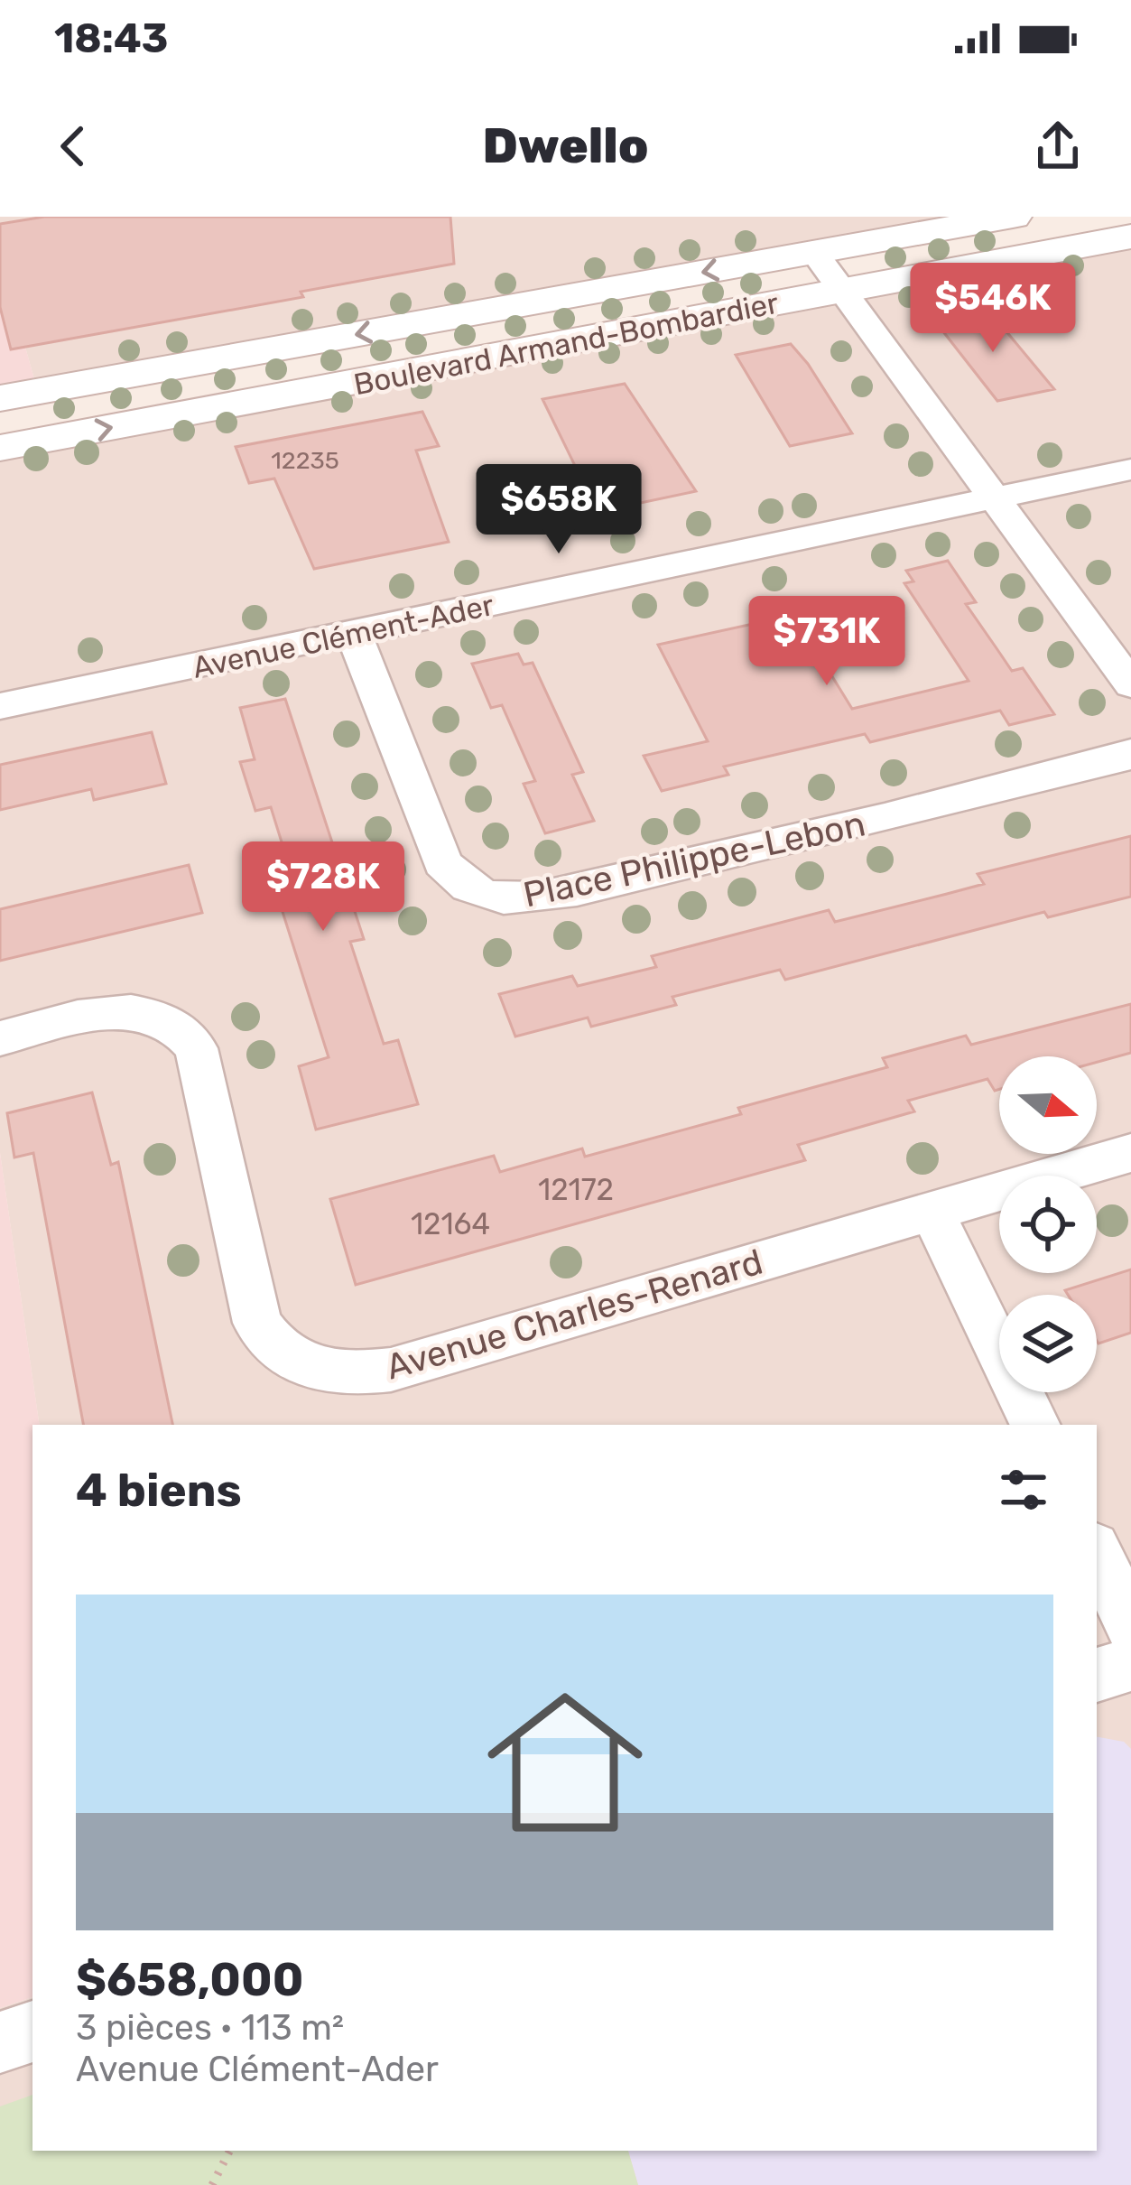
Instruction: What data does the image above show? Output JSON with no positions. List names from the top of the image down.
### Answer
{
  "streets": {
    "street": [
      "Boulevard Armand-Bombardier",
      "Avenue Clément-Ader",
      "Place Philippe-Lebon",
      "Avenue Charles-Renard"
    ]
  },
  "crossings": [
    ["Avenue Clément-Ader", "Place Philippe-Lebon"]
  ],
  "house_numbers": ["12235", "12172", "12164"],
  "north": "right",
  "page": {
    "status": "18:43",
    "header": "Dwello",
    "price": [
      "$546K",
      "$658K",
      "$731K",
      "$728K"
    ],
    "heading": "4 biens",
    "list": [
      {
        "name": "$658,000",
        "note": "3 pièces · 113 m² · Avenue Clément-Ader"
      }
    ]
  }
}
